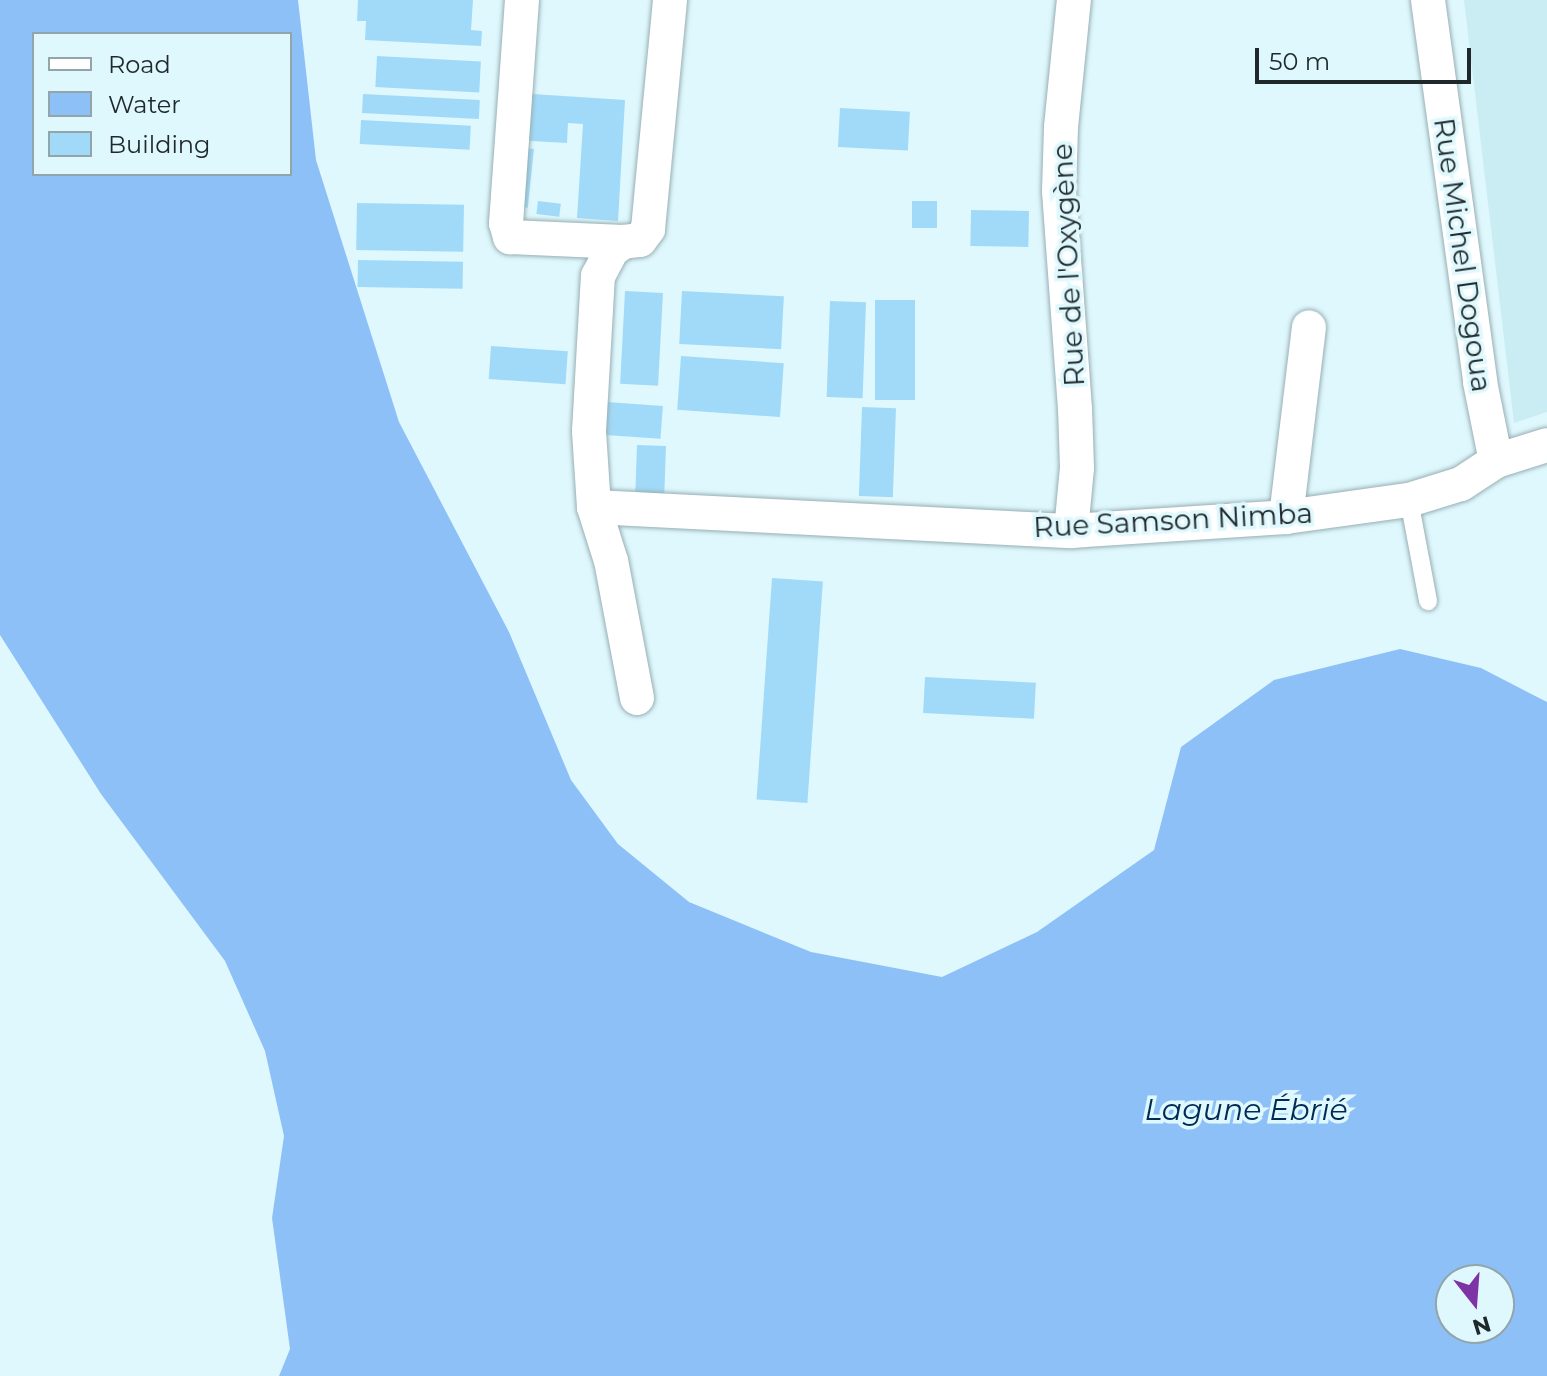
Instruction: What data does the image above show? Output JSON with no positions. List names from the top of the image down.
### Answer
{
  "streets": {
    "street": ["Rue Michel Dogoua", "Rue de l'Oxygène", "Rue Samson Nimba"]
  },
  "crossings": [
    ["Rue Michel Dogoua", "Rue Samson Nimba"],
    ["Rue de l'Oxygène", "Rue Samson Nimba"]
  ],
  "water": ["Lagune Ébrié"],
  "legend": ["Road", "Water", "Building"],
  "scale_bar": "50 m",
  "north": "bottom"
}
